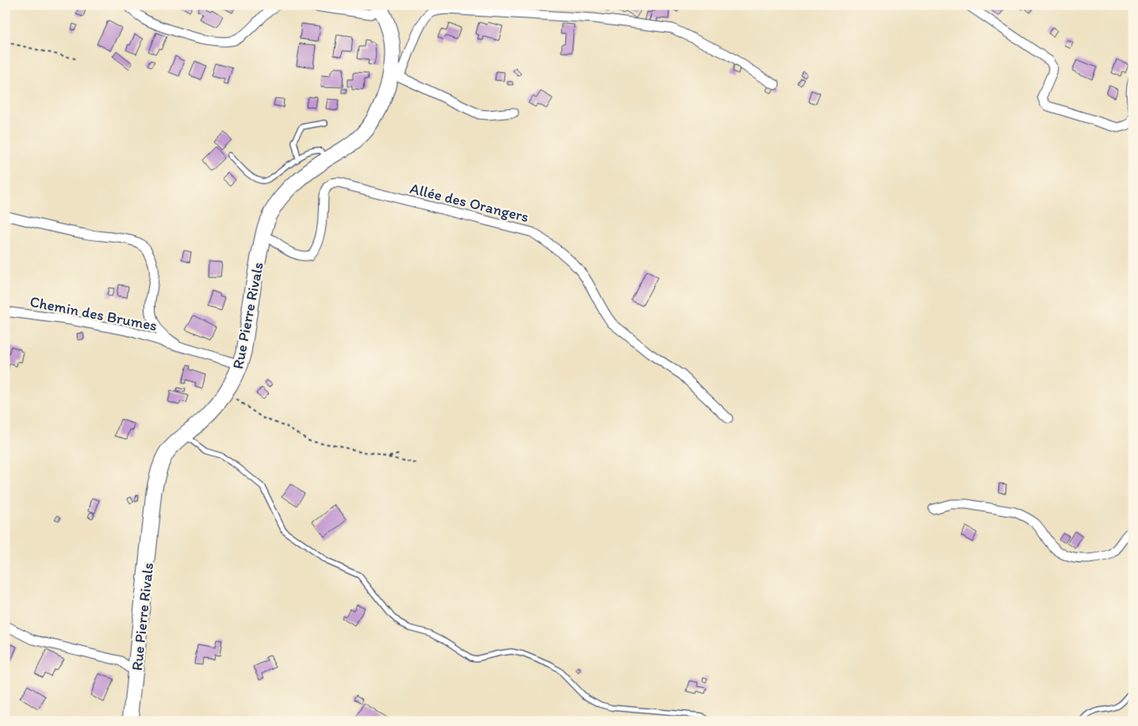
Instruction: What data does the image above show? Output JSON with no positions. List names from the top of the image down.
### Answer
{
  "streets": {
    "main road": ["Rue Pierre Rivals"],
    "street": ["Allée des Orangers", "Chemin des Brumes"]
  },
  "crossings": [
    ["Allée des Orangers", "Rue Pierre Rivals"],
    ["Chemin des Brumes", "Rue Pierre Rivals"]
  ]
}
